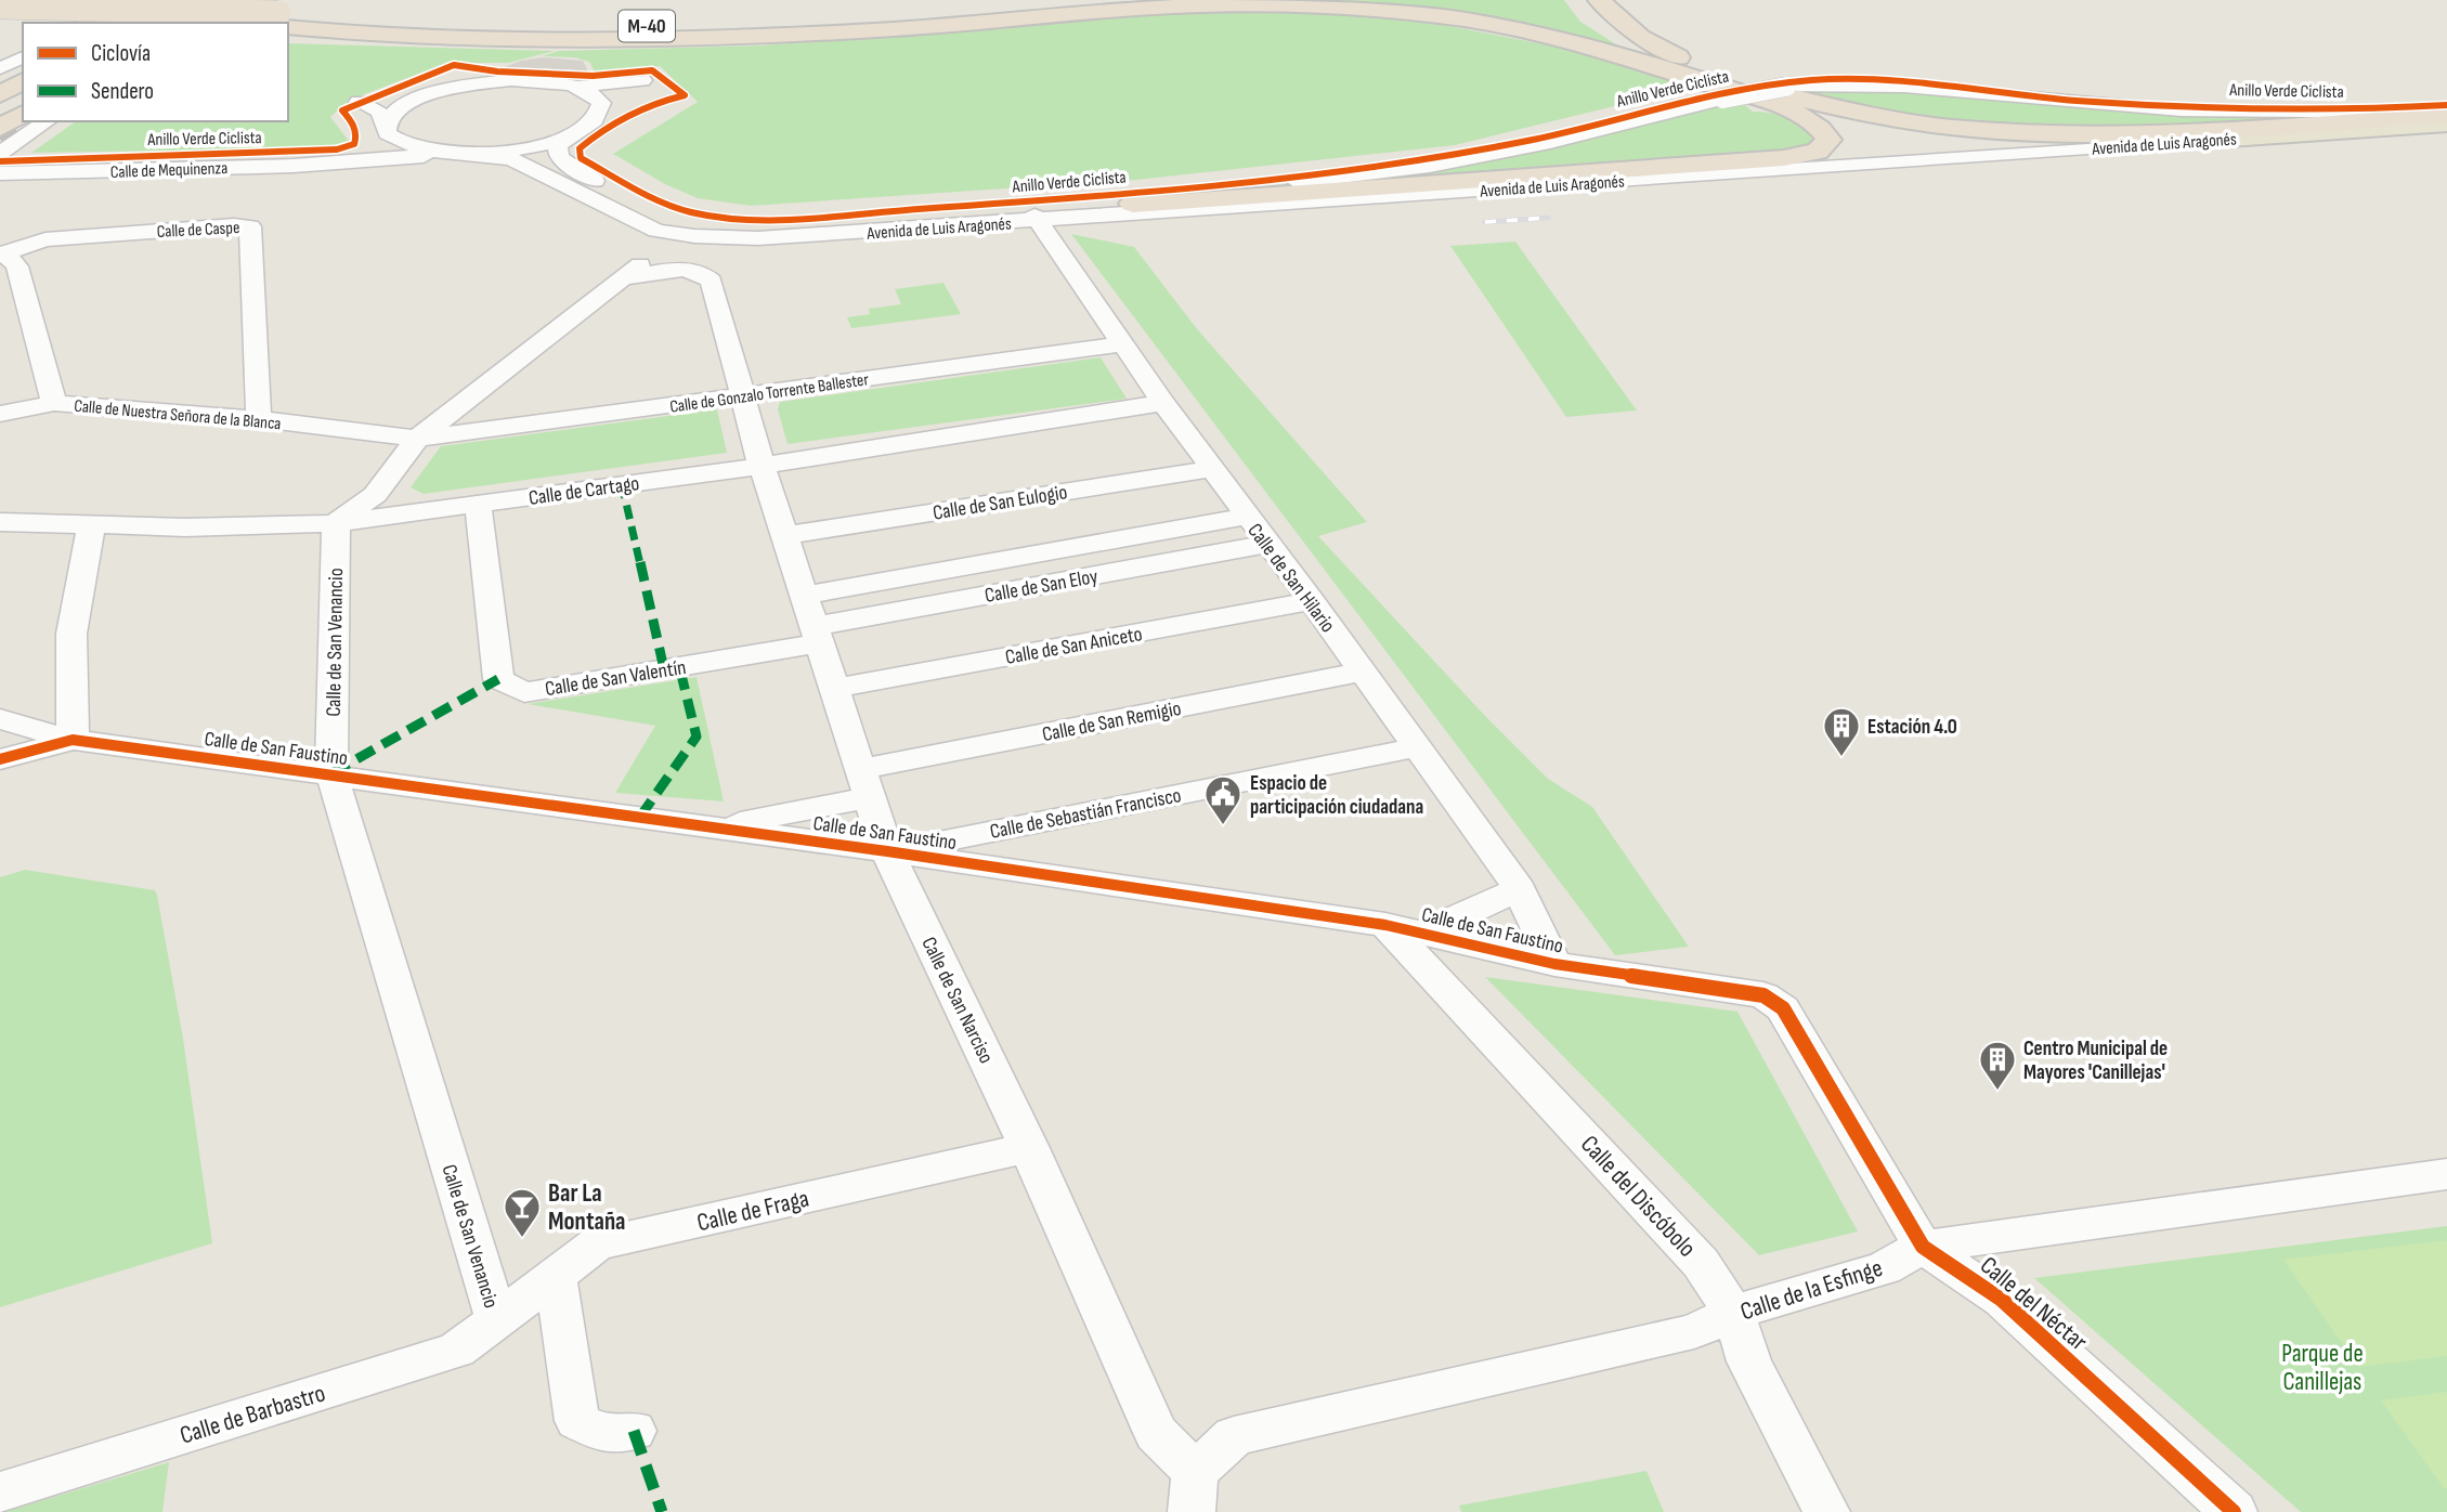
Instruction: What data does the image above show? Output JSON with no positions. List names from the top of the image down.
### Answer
{
  "streets": {
    "highway": ["M-40"],
    "main road": ["Avenida de Luis Aragonés"],
    "street": [
      "Calle de Mequinenza",
      "Calle de Caspe",
      "Calle de Gonzalo Torrente Ballester",
      "Calle de Nuestra Señora de la Blanca",
      "Calle de Cartago",
      "Calle de San Eulogio",
      "Calle de San Hilario",
      "Calle de San Eloy",
      "Calle de San Venancio",
      "Calle de San Aniceto",
      "Calle de San Valentín",
      "Calle de San Remigio",
      "Calle de San Faustino",
      "Calle de Sebastián Francisco",
      "Calle de San Narciso",
      "Calle del Discóbolo",
      "Calle de Fraga",
      "Calle de la Esfinge",
      "Calle del Néctar",
      "Calle de Barbastro"
    ],
    "cycle path": ["Anillo Verde Ciclista"]
  },
  "crossings": [
    ["Avenida de Luis Aragonés", "Calle de Mequinenza"],
    ["Avenida de Luis Aragonés", "Calle de San Hilario"],
    ["Calle de Caspe", "Calle de Nuestra Señora de la Blanca"],
    ["Calle de Gonzalo Torrente Ballester", "Calle de Nuestra Señora de la Blanca"],
    ["Calle de Gonzalo Torrente Ballester", "Calle de San Hilario"],
    ["Calle de Cartago", "Calle de San Hilario"],
    ["Calle de Cartago", "Calle de San Venancio"],
    ["Calle de Cartago", "Calle de San Valentín"],
    ["Calle de Cartago", "Calle de San Narciso"],
    ["Calle de San Eulogio", "Calle de San Hilario"],
    ["Calle de San Eulogio", "Calle de San Narciso"],
    ["Calle de San Hilario", "Calle de San Eloy"],
    ["Calle de San Hilario", "Calle de San Aniceto"],
    ["Calle de San Hilario", "Calle de San Remigio"],
    ["Calle de San Hilario", "Calle de San Faustino"],
    ["Calle de San Hilario", "Calle de Sebastián Francisco"],
    ["Calle de San Eloy", "Calle de San Valentín"],
    ["Calle de San Eloy", "Calle de San Narciso"],
    ["Calle de San Venancio", "Calle de San Faustino"],
    ["Calle de San Venancio", "Calle de Fraga"],
    ["Calle de San Venancio", "Calle de Barbastro"],
    ["Calle de San Aniceto", "Calle de San Narciso"],
    ["Calle de San Valentín", "Calle de San Narciso"],
    ["Calle de San Remigio", "Calle de San Faustino"],
    ["Calle de San Remigio", "Calle de San Narciso"],
    ["Calle de San Faustino", "Calle de Sebastián Francisco"],
    ["Calle de San Faustino", "Calle de San Narciso"],
    ["Calle de San Faustino", "Calle del Discóbolo"],
    ["Calle de San Faustino", "Calle del Néctar"],
    ["Calle de Sebastián Francisco", "Calle de San Narciso"],
    ["Calle de San Narciso", "Calle de Fraga"],
    ["Calle de San Narciso", "Calle de la Esfinge"],
    ["Calle del Discóbolo", "Calle de la Esfinge"],
    ["Calle de Fraga", "Calle de Barbastro"],
    ["Calle de la Esfinge", "Calle del Néctar"]
  ],
  "parks": ["Parque de Canillejas"],
  "places": {
    "building": ["Estación 4.0", "Centro Municipal de Mayores 'Canillejas'"],
    "public building": ["Espacio de participación ciudadana"],
    "bar": ["Bar La Montaña"]
  },
  "legend": ["Ciclovía", "Sendero"]
}
